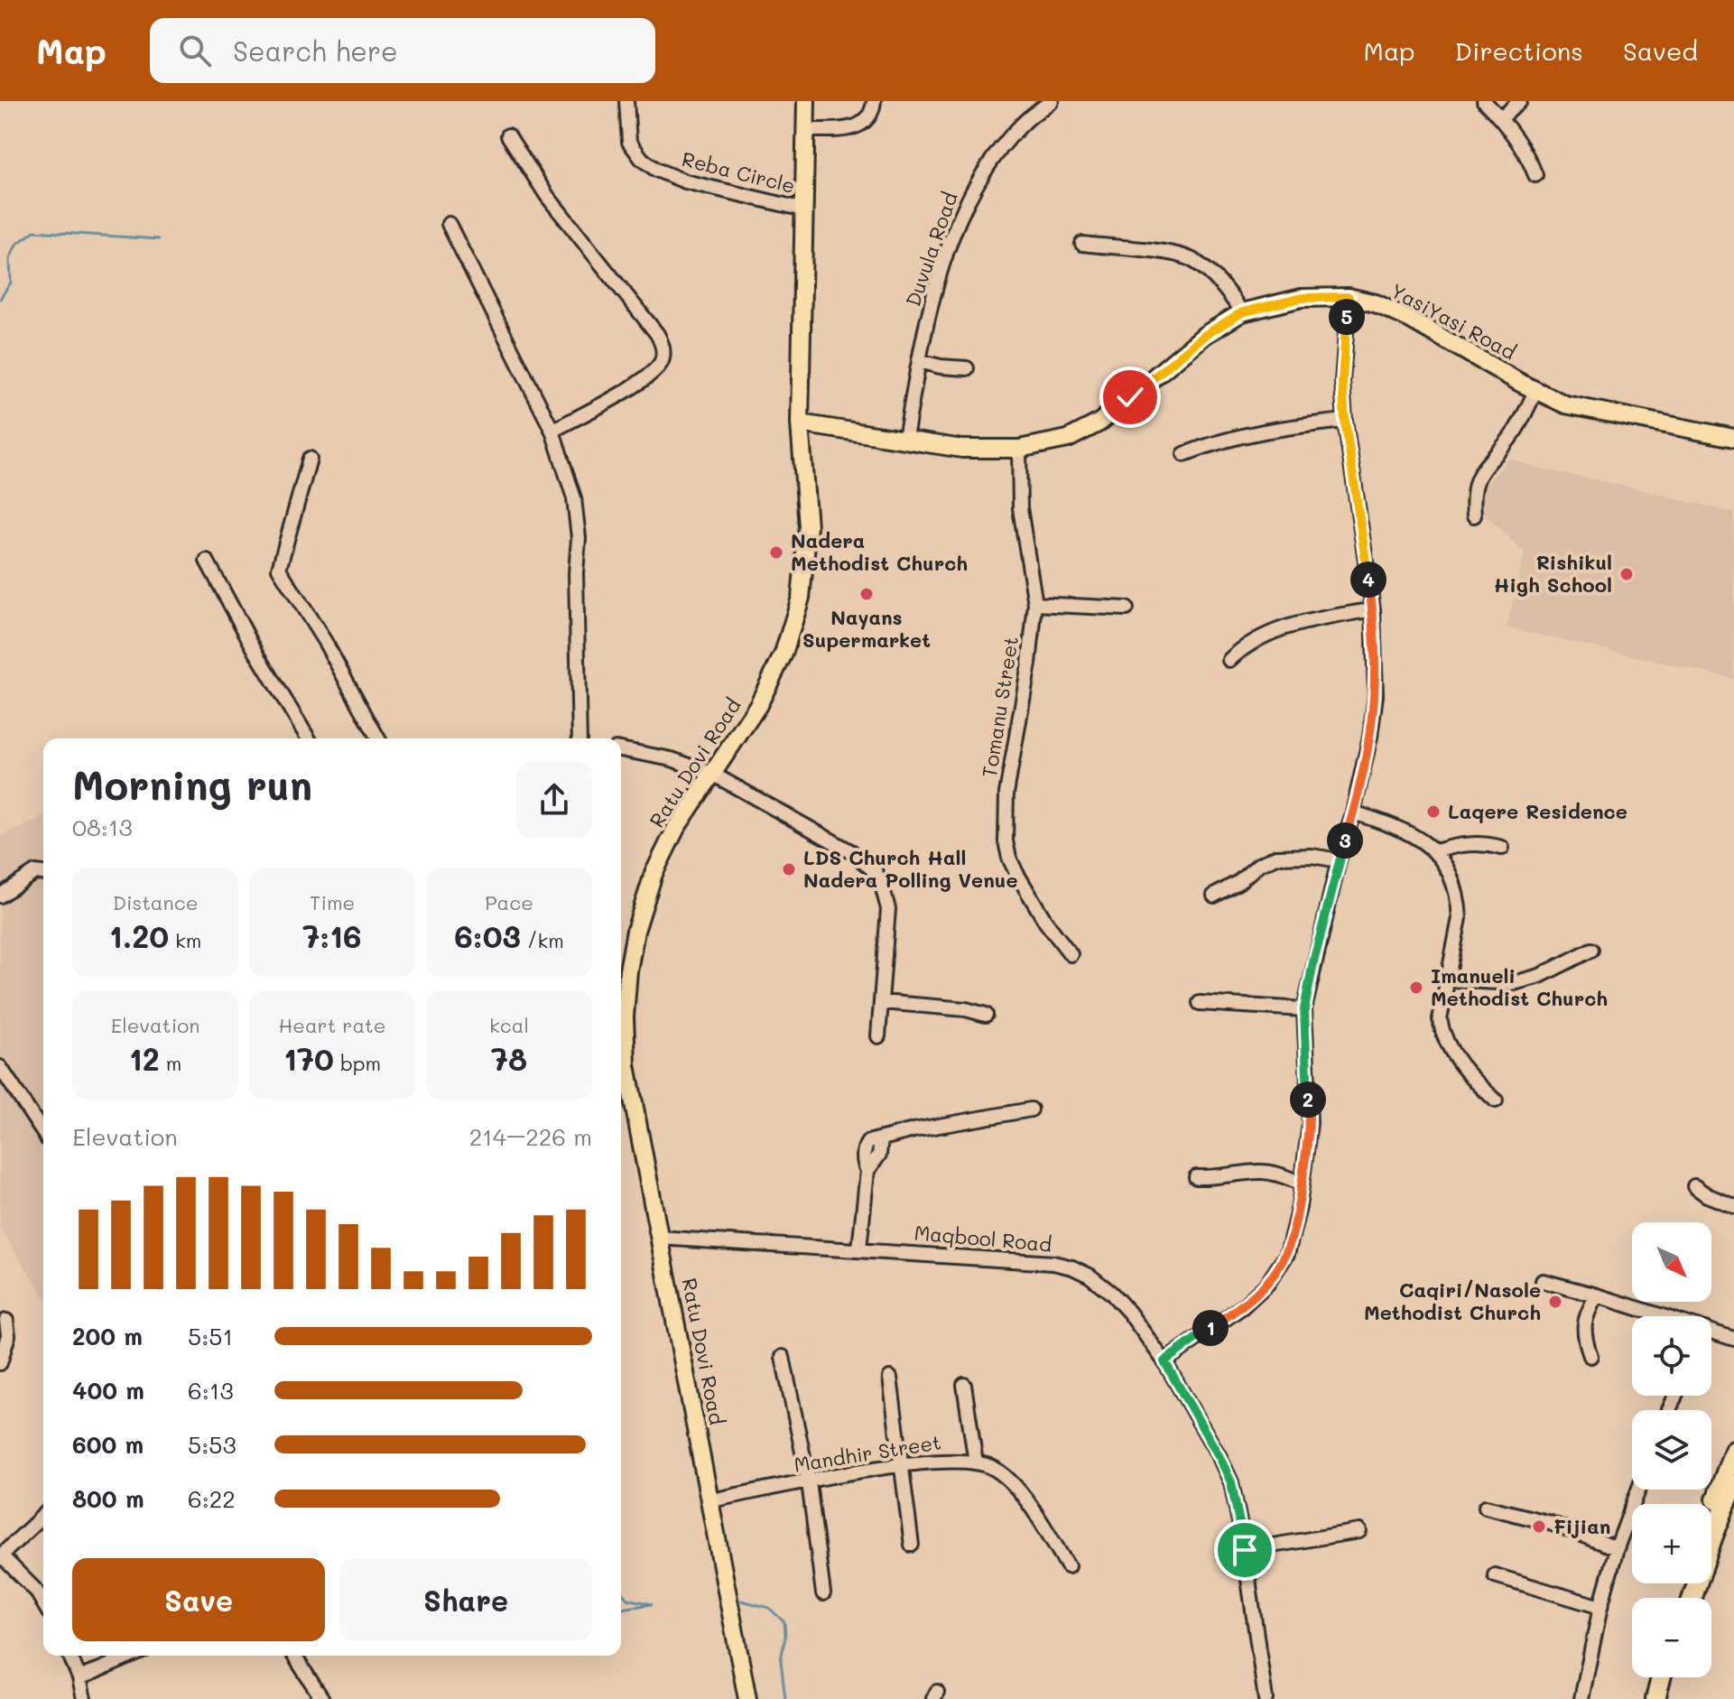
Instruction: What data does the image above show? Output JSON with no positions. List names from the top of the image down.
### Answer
{
  "streets": {
    "main road": ["YasiYasi Road", "Ratu Dovi Road"],
    "street": [
      "Reba Circle",
      "Duvula Road",
      "Tomanu Street",
      "Maqbool Road",
      "Mandhir Street"
    ]
  },
  "crossings": [
    ["Reba Circle", "Ratu Dovi Road"],
    ["Duvula Road", "YasiYasi Road"],
    ["YasiYasi Road", "Tomanu Street"],
    ["YasiYasi Road", "Ratu Dovi Road"],
    ["Ratu Dovi Road", "Maqbool Road"],
    ["Ratu Dovi Road", "Mandhir Street"]
  ],
  "places": [
    "Nadera Methodist Church",
    "Rishikul High School",
    "Nayans Supermarket",
    "Laqere Residence",
    "LDS Church Hall Nadera Polling Venue",
    "Imanueli Methodist Church",
    "Caqiri/Nasole Methodist Church",
    "Fijian"
  ],
  "north": "bottom right",
  "page": {
    "header": "Map",
    "search": "Search here",
    "nav": ["Map", "Directions", "Saved"],
    "pins": [
      "5",
      "4",
      "3",
      "2",
      "1"
    ],
    "heading": ["Morning run", "08:13"],
    "stats": [
      ["Distance", "1.20 km"],
      ["Time", "7:16"],
      ["Pace", "6:03 /km"],
      ["Elevation", "12 m"],
      ["Heart rate", "170 bpm"],
      ["kcal", "78"]
    ],
    "chart": ["Elevation", "214–226 m"],
    "map_buttons": ["+", "−"],
    "list": [
      {
        "name": "200 m",
        "note": "5:51"
      },
      {
        "name": "400 m",
        "note": "6:13"
      },
      {
        "name": "600 m",
        "note": "5:53"
      },
      {
        "name": "800 m",
        "note": "6:22"
      }
    ],
    "buttons": ["Save", "Share"]
  }
}
